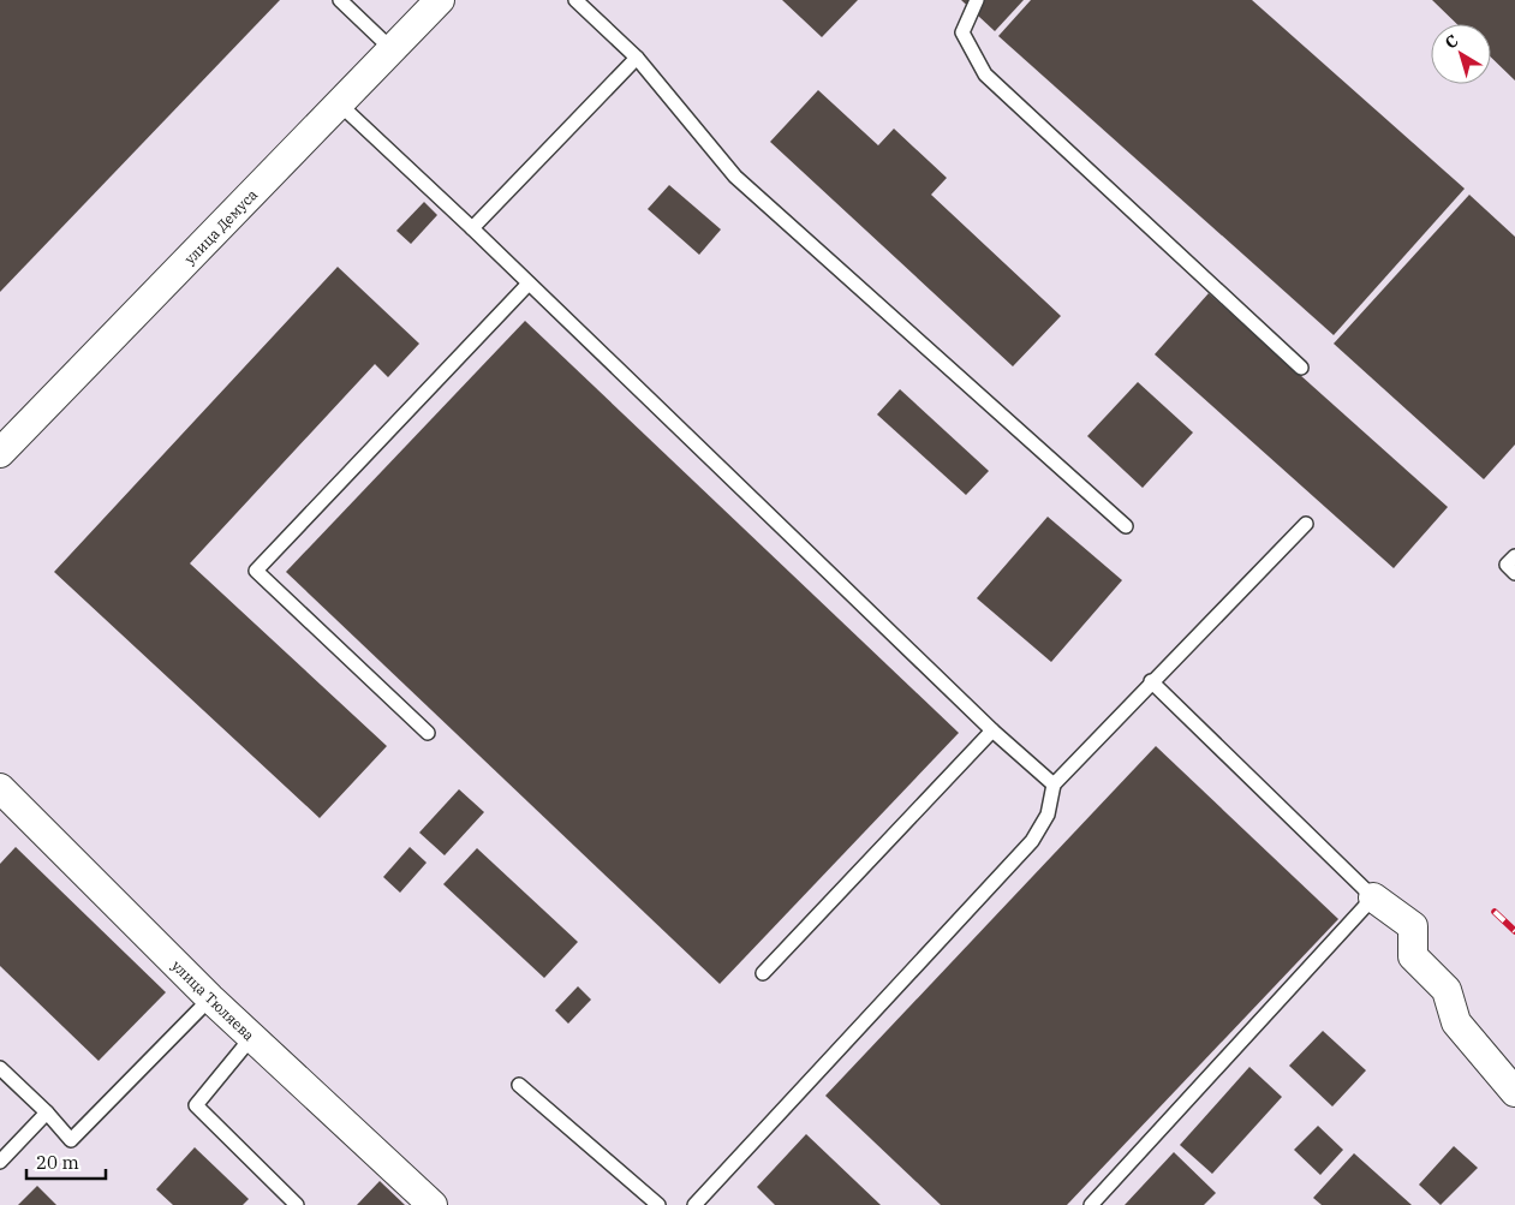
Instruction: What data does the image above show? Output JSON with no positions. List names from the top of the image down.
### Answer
{
  "streets": {
    "street": ["улица Демуса", "улица Тюляева"]
  },
  "scale_bar": "20 m",
  "north": "top left"
}
